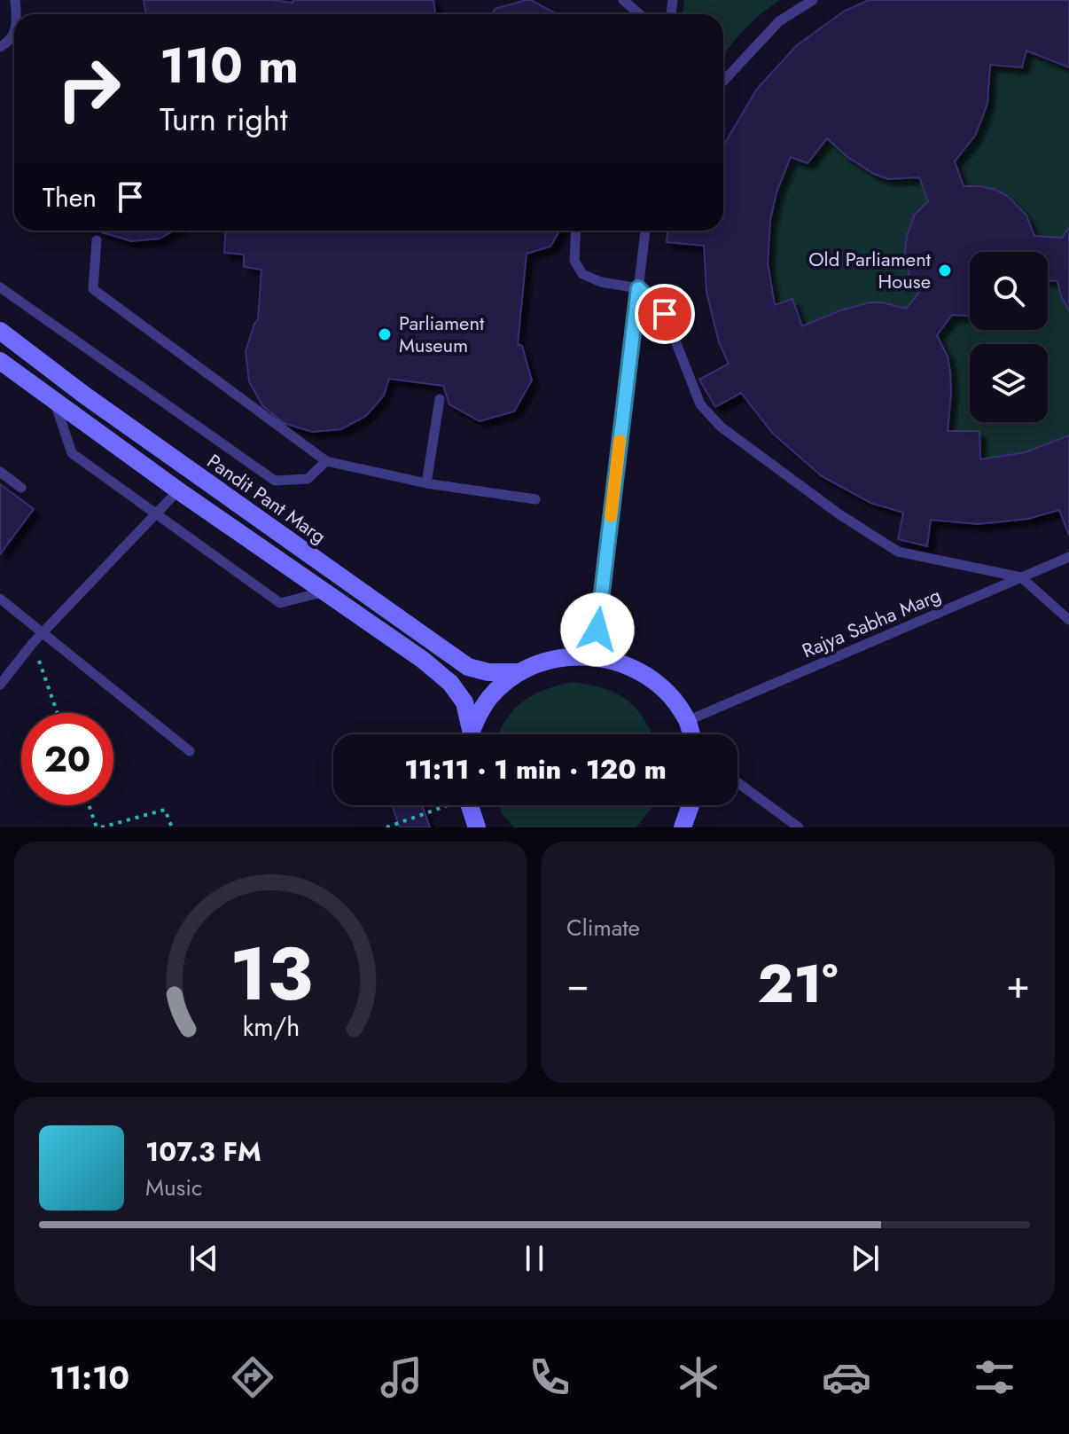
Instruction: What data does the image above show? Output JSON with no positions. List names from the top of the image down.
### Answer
{
  "streets": {
    "street": ["Pandit Pant Marg"],
    "lane": ["Rajya Sabha Marg"]
  },
  "places": ["Old Parliament House", "Parliament Museum"],
  "page": {
    "turn": ["110 m", "Turn right"],
    "then": "Then",
    "limit": "20",
    "trip": "11:11 · 1 min · 120 m",
    "tile": "Climate",
    "heat": ["−", "21°", "+"],
    "song": ["107.3 FM", "Music"],
    "tabs": "11:10",
    "gauge": ["13", "km/h"]
  }
}
